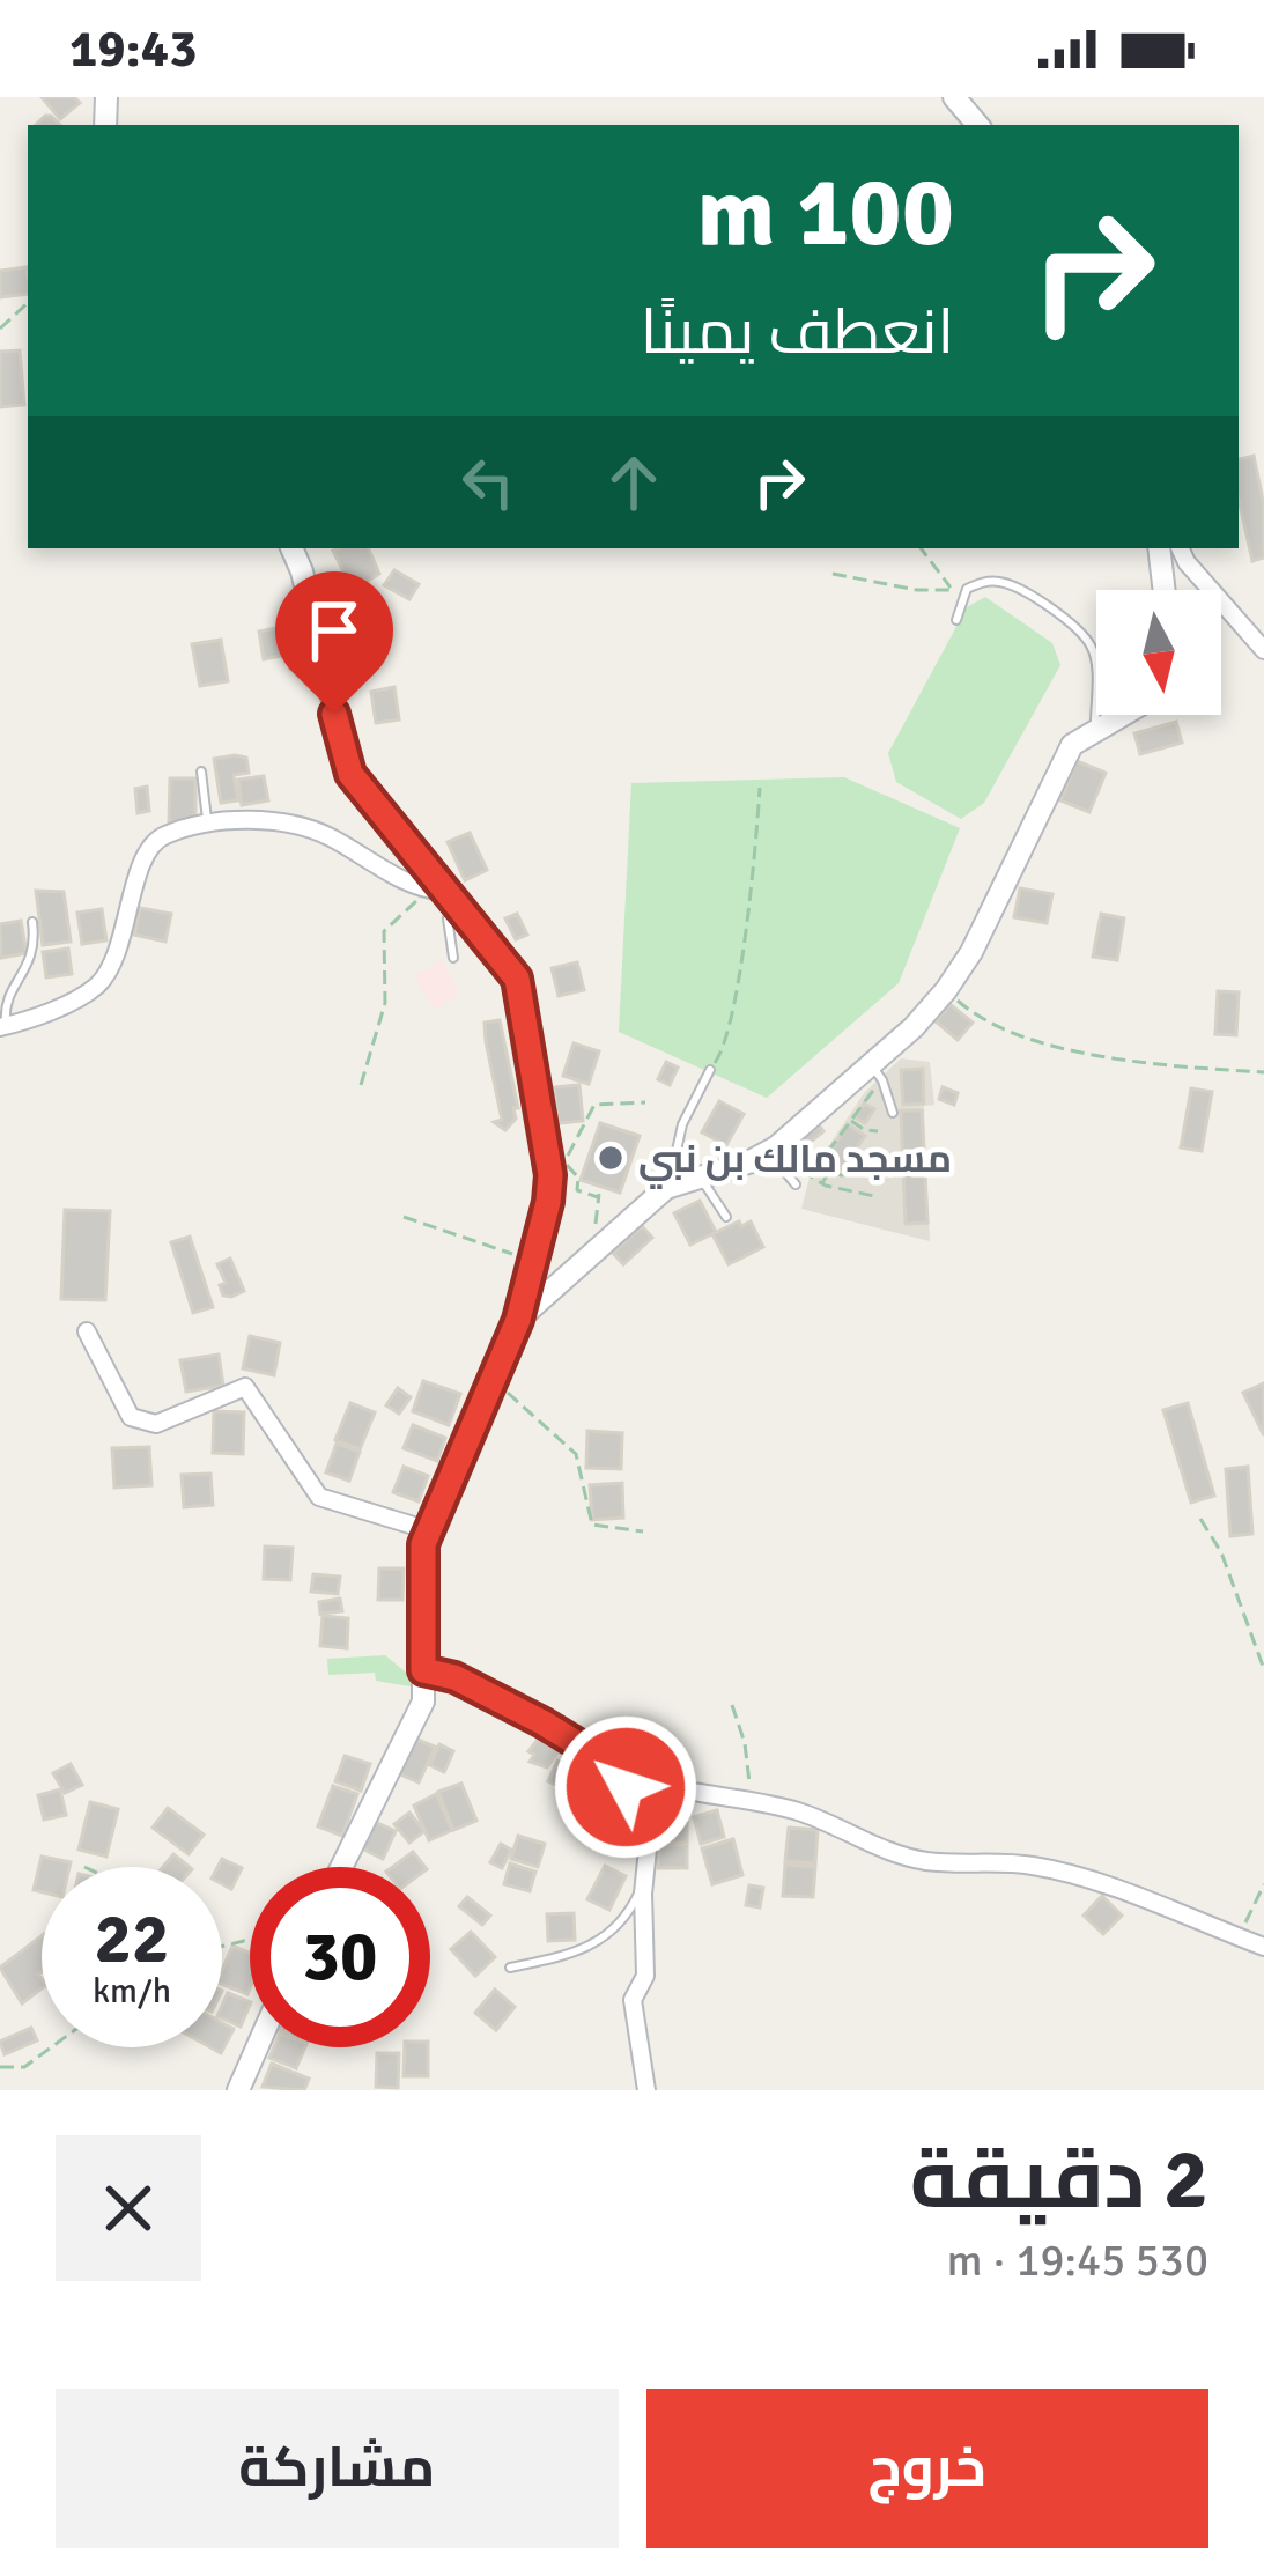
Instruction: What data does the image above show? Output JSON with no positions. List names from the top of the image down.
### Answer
{
  "places": ["مسجد مالك بن نبي"],
  "north": "bottom",
  "page": {
    "status": "19:43",
    "turn": ["100 m", "انعطف يمينًا"],
    "speed": "22 km/h",
    "limit": "30",
    "heading": ["2 دقيقة", "530 m · 19:45"],
    "buttons": ["خروج", "مشاركة"]
  }
}
